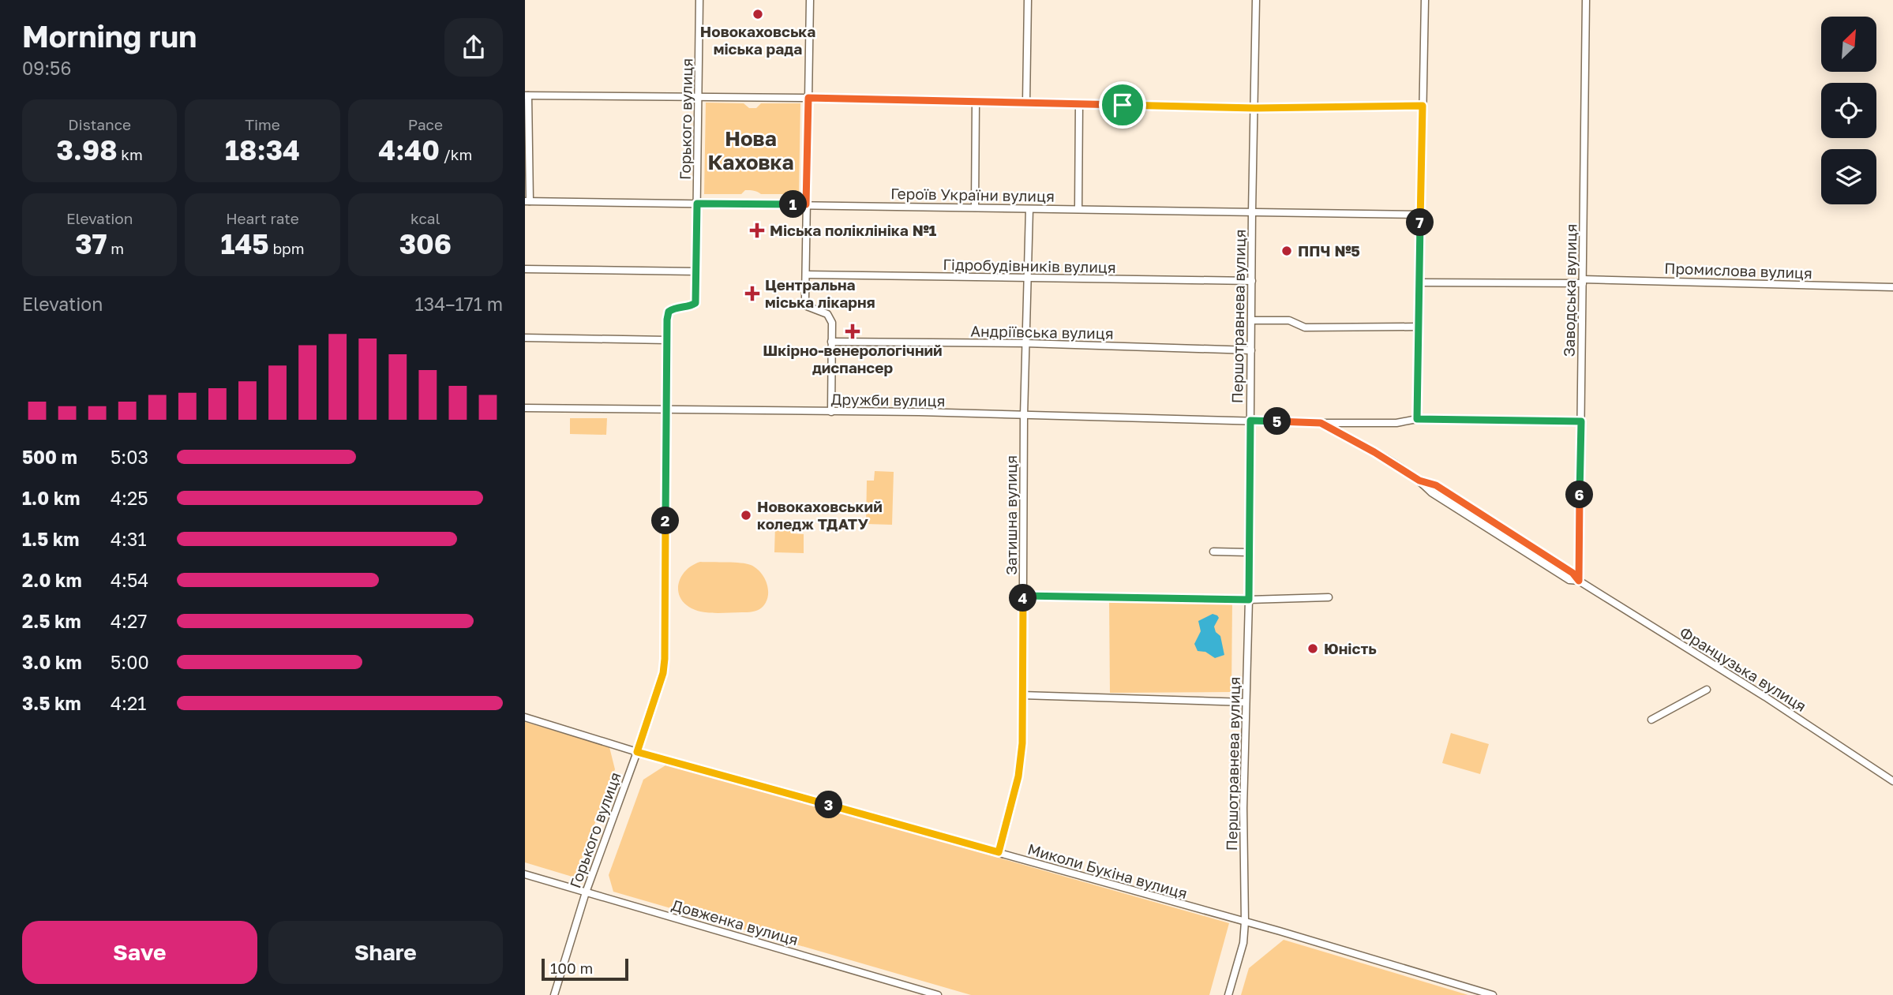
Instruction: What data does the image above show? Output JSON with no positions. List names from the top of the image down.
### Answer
{
  "streets": {
    "street": [
      "Горького вулиця",
      "Героїв України вулиця",
      "Гідробудівників вулиця",
      "Промислова вулиця",
      "Заводська вулиця",
      "Першотравнева вулиця",
      "Андріївська вулиця",
      "Дружби вулиця",
      "Затишна вулиця",
      "Французька вулиця",
      "Миколи Букіна вулиця",
      "Довженка вулиця"
    ]
  },
  "crossings": [
    ["Горького вулиця", "Героїв України вулиця"],
    ["Горького вулиця", "Дружби вулиця"],
    ["Горького вулиця", "Миколи Букіна вулиця"],
    ["Горького вулиця", "Довженка вулиця"],
    ["Героїв України вулиця", "Першотравнева вулиця"],
    ["Героїв України вулиця", "Затишна вулиця"],
    ["Гідробудівників вулиця", "Першотравнева вулиця"],
    ["Гідробудівників вулиця", "Затишна вулиця"],
    ["Промислова вулиця", "Заводська вулиця"],
    ["Заводська вулиця", "Дружби вулиця"],
    ["Заводська вулиця", "Французька вулиця"],
    ["Першотравнева вулиця", "Андріївська вулиця"],
    ["Першотравнева вулиця", "Дружби вулиця"],
    ["Першотравнева вулиця", "Миколи Букіна вулиця"],
    ["Андріївська вулиця", "Затишна вулиця"],
    ["Дружби вулиця", "Затишна вулиця"],
    ["Дружби вулиця", "Французька вулиця"],
    ["Затишна вулиця", "Миколи Букіна вулиця"]
  ],
  "districts": ["Нова Каховка"],
  "places": {
    "other": [
      "Новокаховська міська рада",
      "ППЧ №5",
      "Новокаховський коледж ТДАТУ",
      "Юність"
    ],
    "health": ["Міська поліклініка №1", "Центральна міська лікарня", "Шкірно-венерологічний диспансер"]
  },
  "scale_bar": "100 m",
  "north": "top right",
  "page": {
    "heading": ["Morning run", "09:56"],
    "stats": [
      ["Distance", "3.98 km"],
      ["Time", "18:34"],
      ["Pace", "4:40 /km"],
      ["Elevation", "37 m"],
      ["Heart rate", "145 bpm"],
      ["kcal", "306"]
    ],
    "pins": [
      "1",
      "7",
      "5",
      "6",
      "2",
      "4",
      "3"
    ],
    "chart": ["Elevation", "134–171 m"],
    "list": [
      {
        "name": "500 m",
        "note": "5:03"
      },
      {
        "name": "1.0 km",
        "note": "4:25"
      },
      {
        "name": "1.5 km",
        "note": "4:31"
      },
      {
        "name": "2.0 km",
        "note": "4:54"
      },
      {
        "name": "2.5 km",
        "note": "4:27"
      },
      {
        "name": "3.0 km",
        "note": "5:00"
      },
      {
        "name": "3.5 km",
        "note": "4:21"
      }
    ],
    "buttons": ["Save", "Share"],
    "scale": "100 m"
  }
}
